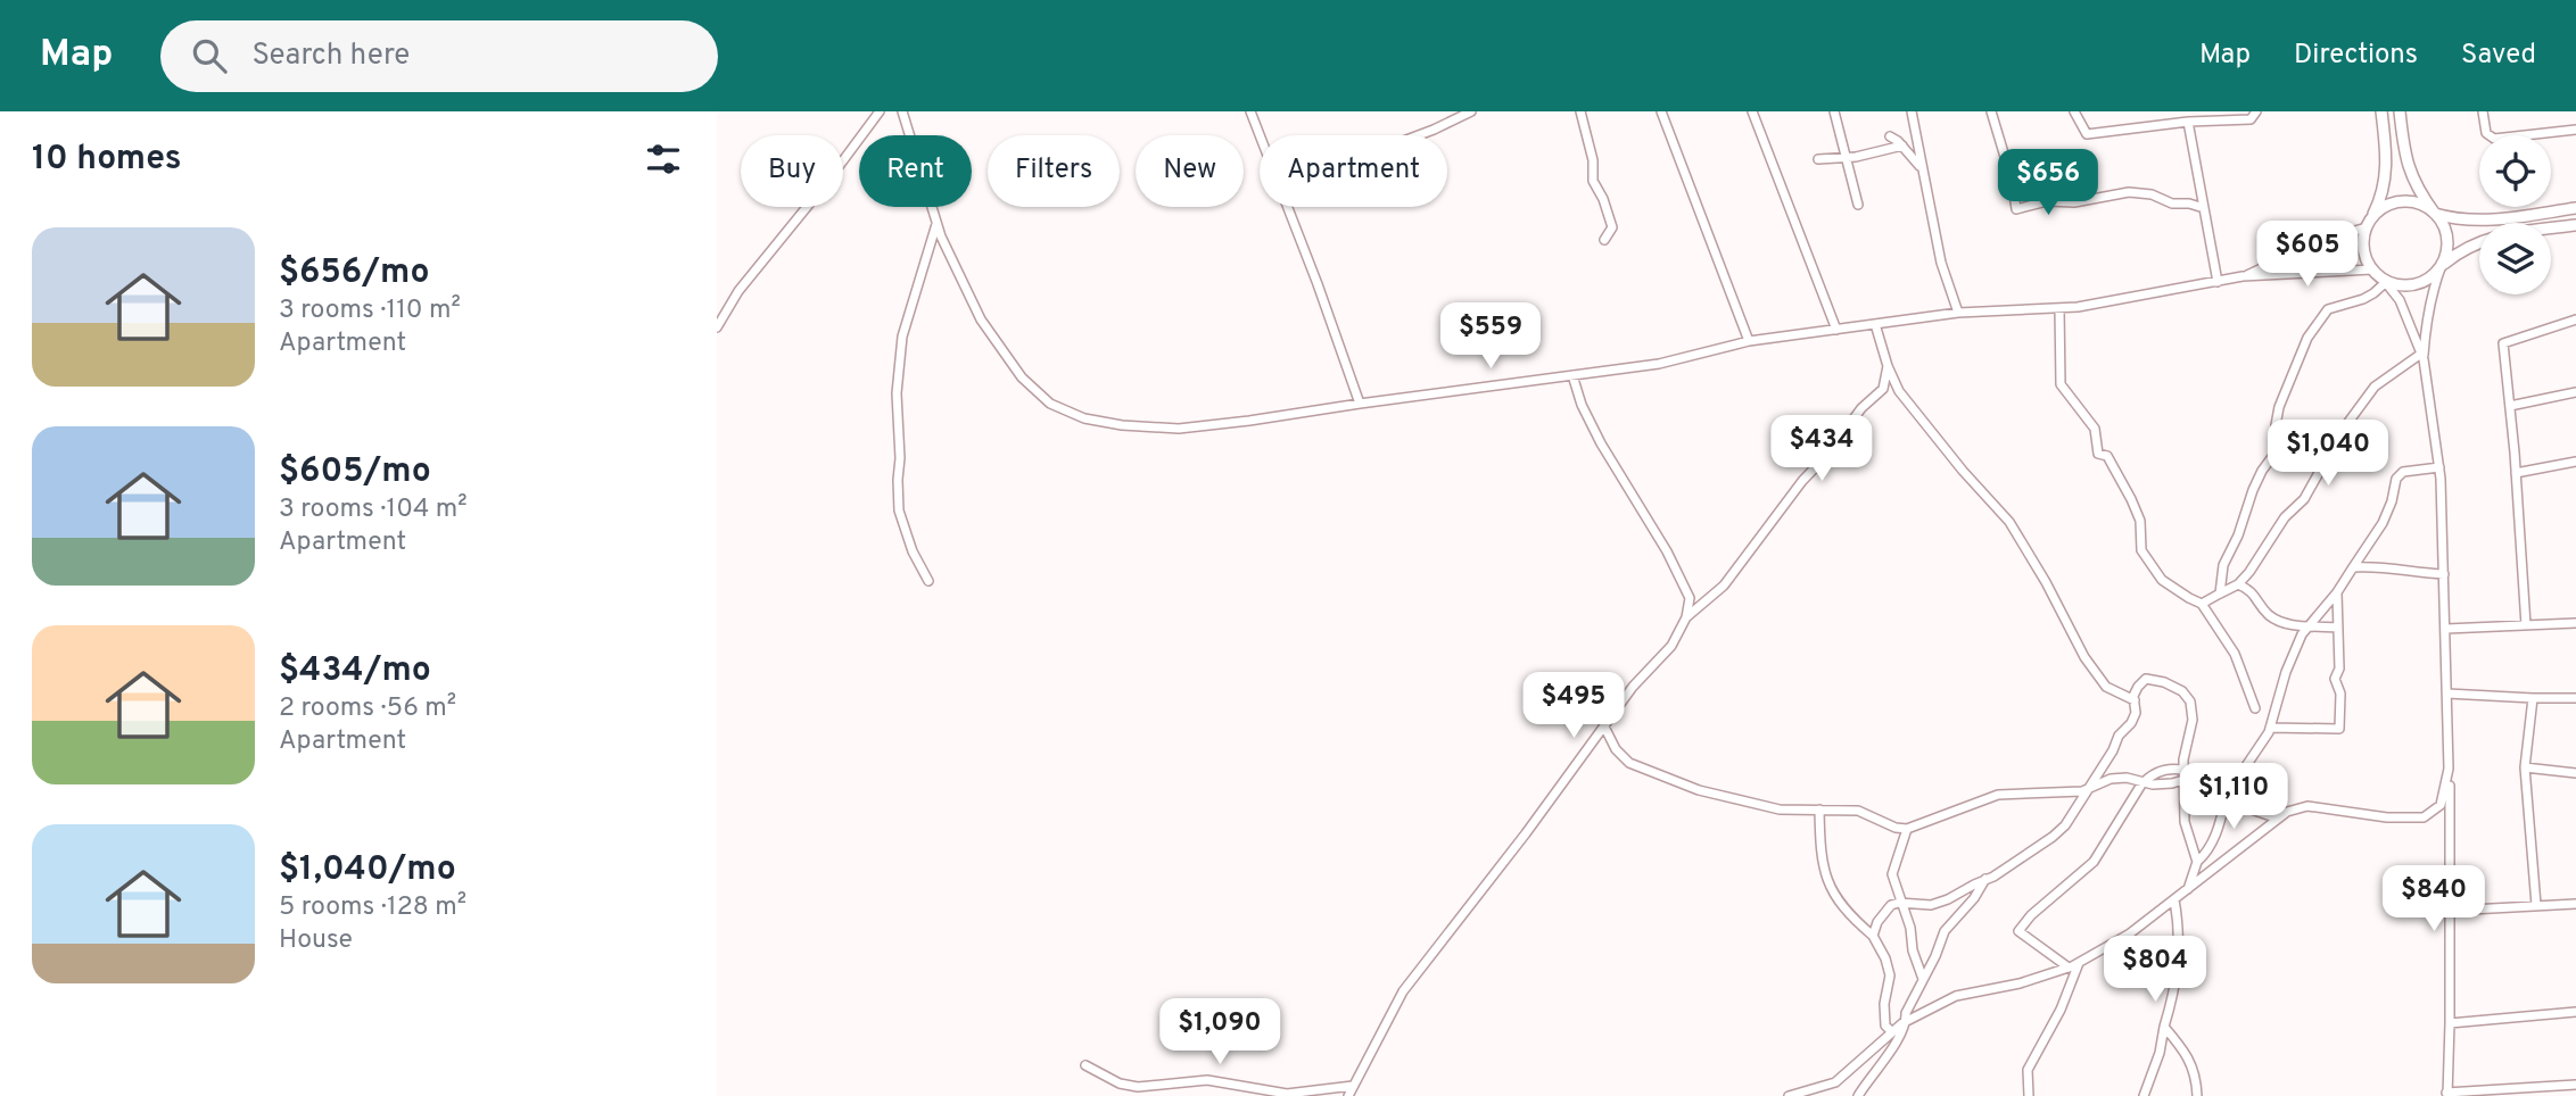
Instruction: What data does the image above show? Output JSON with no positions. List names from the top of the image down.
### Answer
{
  "page": {
    "header": "Map",
    "search": "Search here",
    "nav": ["Map", "Directions", "Saved"],
    "heading": "10 homes",
    "chip": [
      "Buy",
      "Rent",
      "Filters",
      "New",
      "Apartment"
    ],
    "price": [
      "$656",
      "$605",
      "$559",
      "$434",
      "$1,040",
      "$495",
      "$1,110",
      "$840",
      "$804",
      "$1,090"
    ],
    "list": [
      {
        "name": "$656/mo",
        "note": "3 rooms · 110 m² · Apartment"
      },
      {
        "name": "$605/mo",
        "note": "3 rooms · 104 m² · Apartment"
      },
      {
        "name": "$434/mo",
        "note": "2 rooms · 56 m² · Apartment"
      },
      {
        "name": "$1,040/mo",
        "note": "5 rooms · 128 m² · House"
      }
    ]
  }
}
